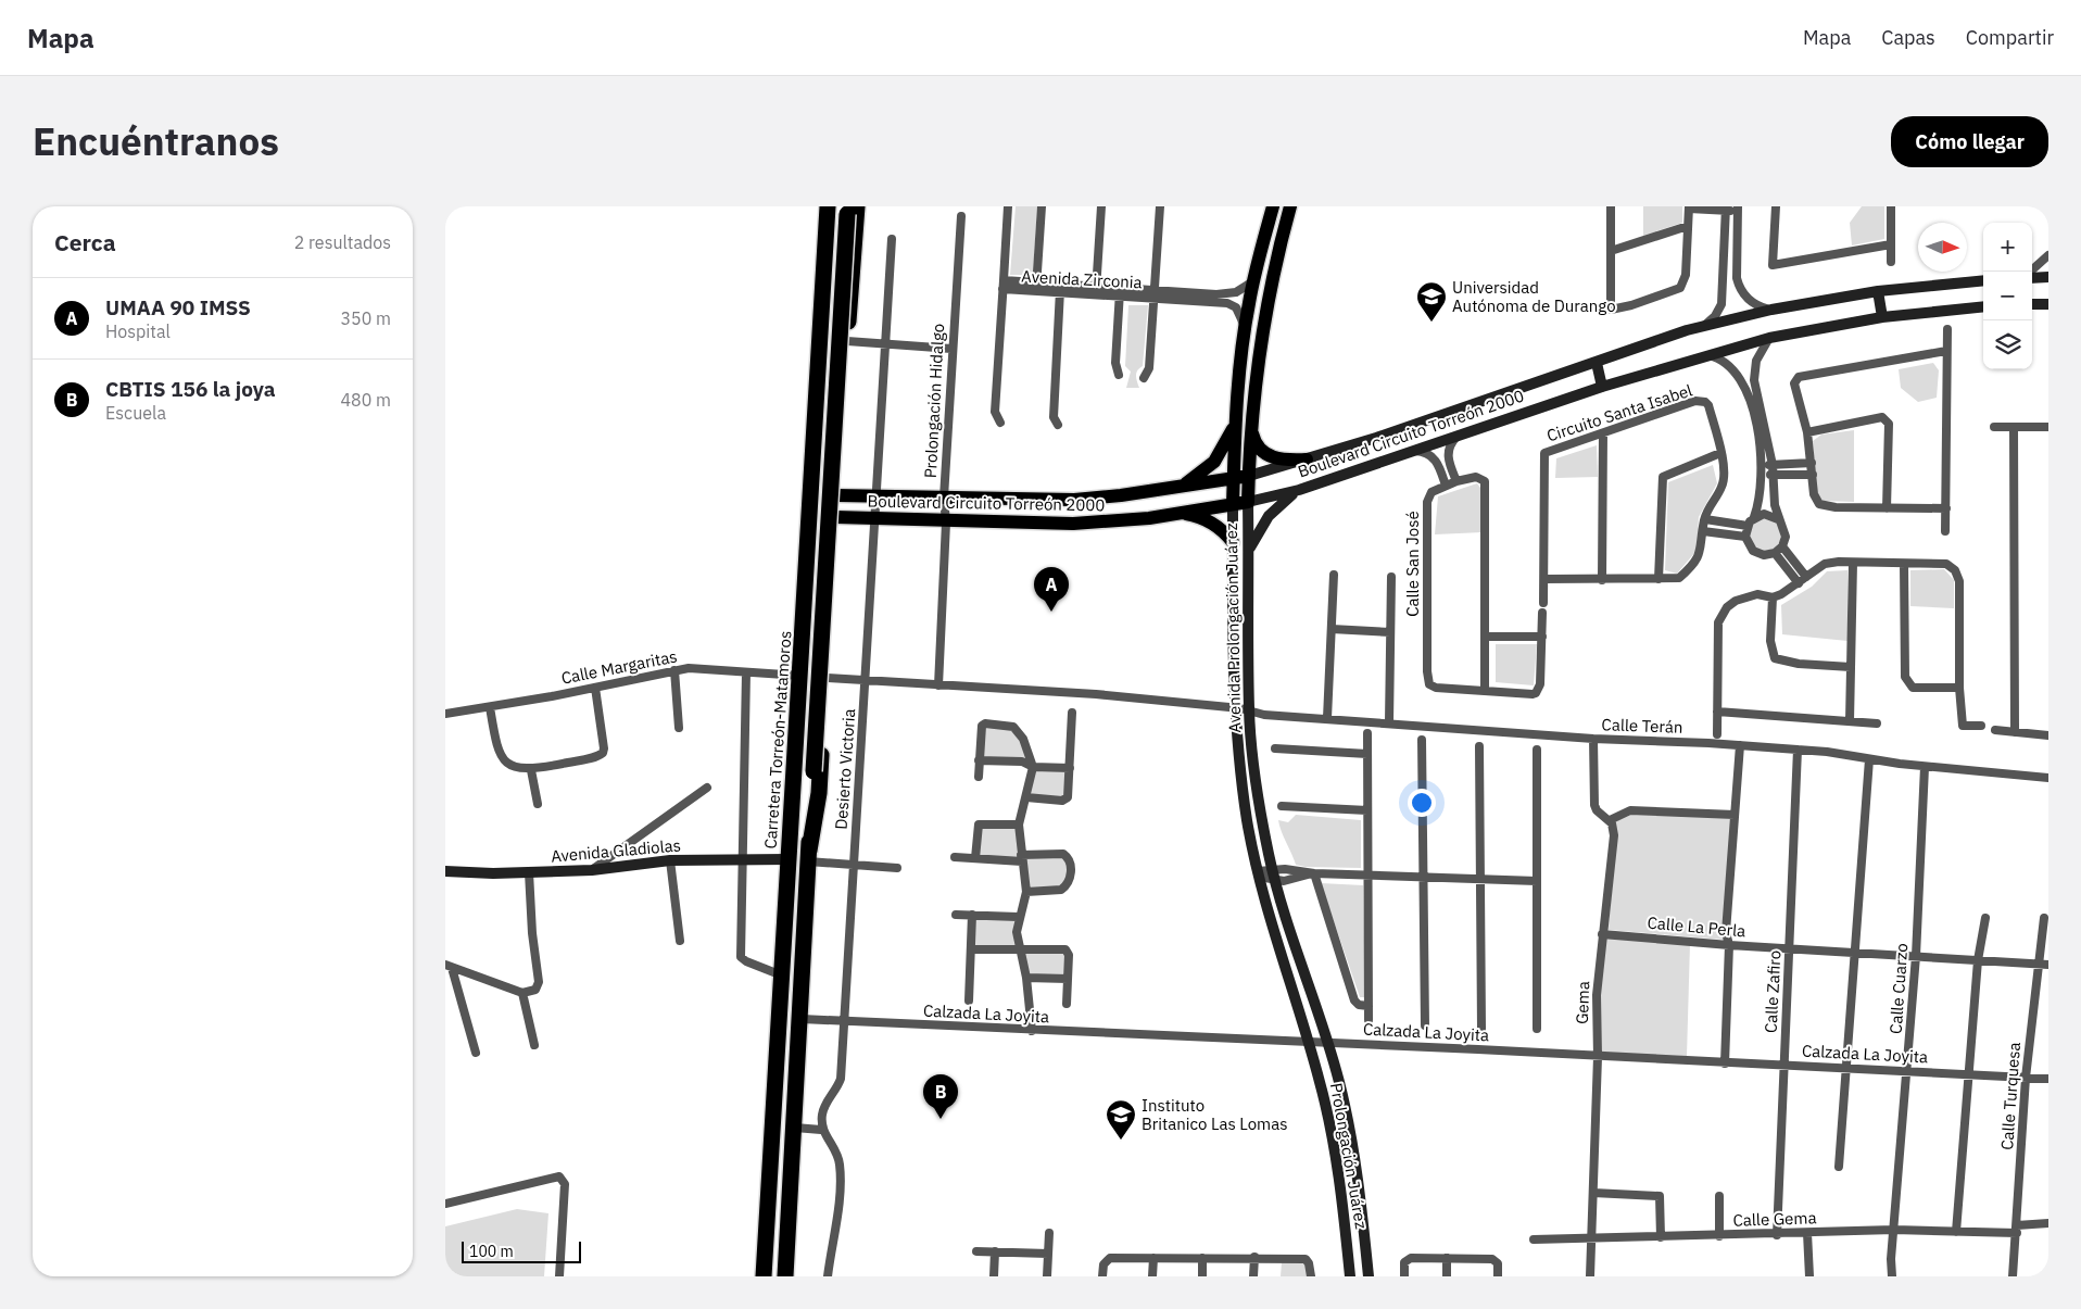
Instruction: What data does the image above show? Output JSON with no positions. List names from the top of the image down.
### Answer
{
  "streets": {
    "highway": ["Carretera Torreón-Matamoros"],
    "main road": ["Boulevard Circuito Torreón 2000", "Avenida Prolongación Juárez"],
    "street": [
      "Avenida Zirconia",
      "Prolongación Hidalgo",
      "Circuito Santa Isabel",
      "Calle San José",
      "Calle Margaritas",
      "Calle Terán",
      "Desierto Victoria",
      "Avenida Gladiolas",
      "Calle La Perla",
      "Calle Cuarzo",
      "Calle Zafiro",
      "Gema",
      "Calzada La Joyita",
      "Calle Turquesa",
      "Prolongación Juárez",
      "Calle Gema"
    ]
  },
  "crossings": [
    ["Avenida Zirconia", "Avenida Prolongación Juárez"],
    ["Prolongación Hidalgo", "Boulevard Circuito Torreón 2000"],
    ["Prolongación Hidalgo", "Calle Terán"],
    ["Boulevard Circuito Torreón 2000", "Avenida Prolongación Juárez"],
    ["Boulevard Circuito Torreón 2000", "Desierto Victoria"],
    ["Calle San José", "Calle Terán"],
    ["Avenida Prolongación Juárez", "Calle Terán"],
    ["Avenida Prolongación Juárez", "Calzada La Joyita"],
    ["Avenida Prolongación Juárez", "Prolongación Juárez"],
    ["Calle Margaritas", "Carretera Torreón-Matamoros"],
    ["Calle Terán", "Calle Cuarzo"],
    ["Calle Terán", "Calle Zafiro"],
    ["Carretera Torreón-Matamoros", "Avenida Gladiolas"],
    ["Desierto Victoria", "Calzada La Joyita"],
    ["Calle La Perla", "Calle Cuarzo"],
    ["Calle La Perla", "Calle Zafiro"],
    ["Calle La Perla", "Gema"],
    ["Calle La Perla", "Calle Turquesa"],
    ["Calle Cuarzo", "Calzada La Joyita"],
    ["Calle Cuarzo", "Calle Gema"],
    ["Calle Zafiro", "Calzada La Joyita"],
    ["Calle Zafiro", "Calle Gema"],
    ["Gema", "Calzada La Joyita"],
    ["Gema", "Calle Gema"],
    ["Calzada La Joyita", "Calle Turquesa"],
    ["Calzada La Joyita", "Prolongación Juárez"],
    ["Calle Turquesa", "Calle Gema"]
  ],
  "places": {
    "school or university": ["Universidad Autónoma de Durango", "Instituto Britanico Las Lomas"]
  },
  "scale_bar": "100 m",
  "north": "right",
  "page": {
    "header": "Mapa",
    "nav": ["Mapa", "Capas", "Compartir"],
    "title": "Encuéntranos",
    "buttons": "Cómo llegar",
    "heading": ["Cerca", "2 resultados"],
    "map_buttons": ["+", "−"],
    "list": [
      {
        "mark": "A",
        "name": "UMAA 90 IMSS",
        "note": "Hospital",
        "value": "350 m"
      },
      {
        "mark": "B",
        "name": "CBTIS 156 la joya",
        "note": "Escuela",
        "value": "480 m"
      }
    ],
    "pins": ["A", "B"],
    "scale": "100 m"
  }
}
